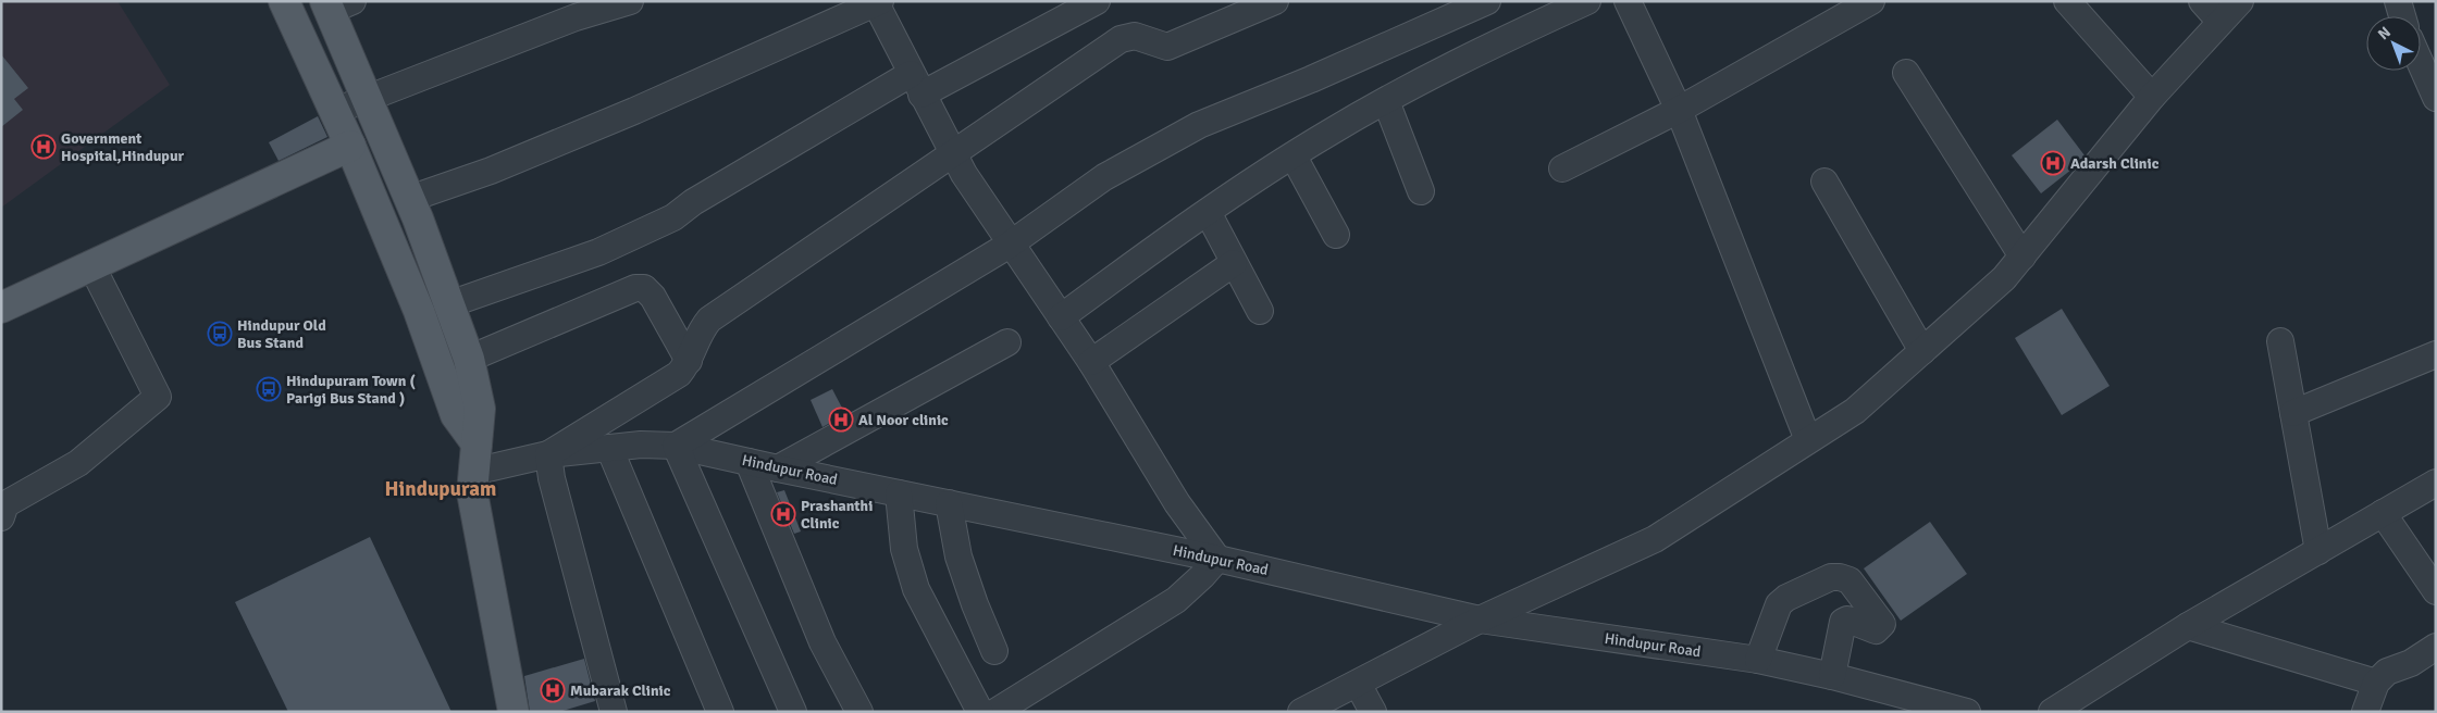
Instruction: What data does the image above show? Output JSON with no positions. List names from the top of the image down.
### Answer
{
  "streets": {
    "street": ["Hindupur Road"]
  },
  "districts": ["Hindupuram"],
  "places": {
    "hospital": [
      "Government Hospital,Hindupur",
      "Adarsh Clinic",
      "Al Noor clinic",
      "Prashanthi Clinic",
      "Mubarak Clinic"
    ],
    "bus stop": ["Hindupur Old Bus Stand", "Hindupuram Town ( Parigi Bus Stand )"]
  },
  "north": "top left"
}
